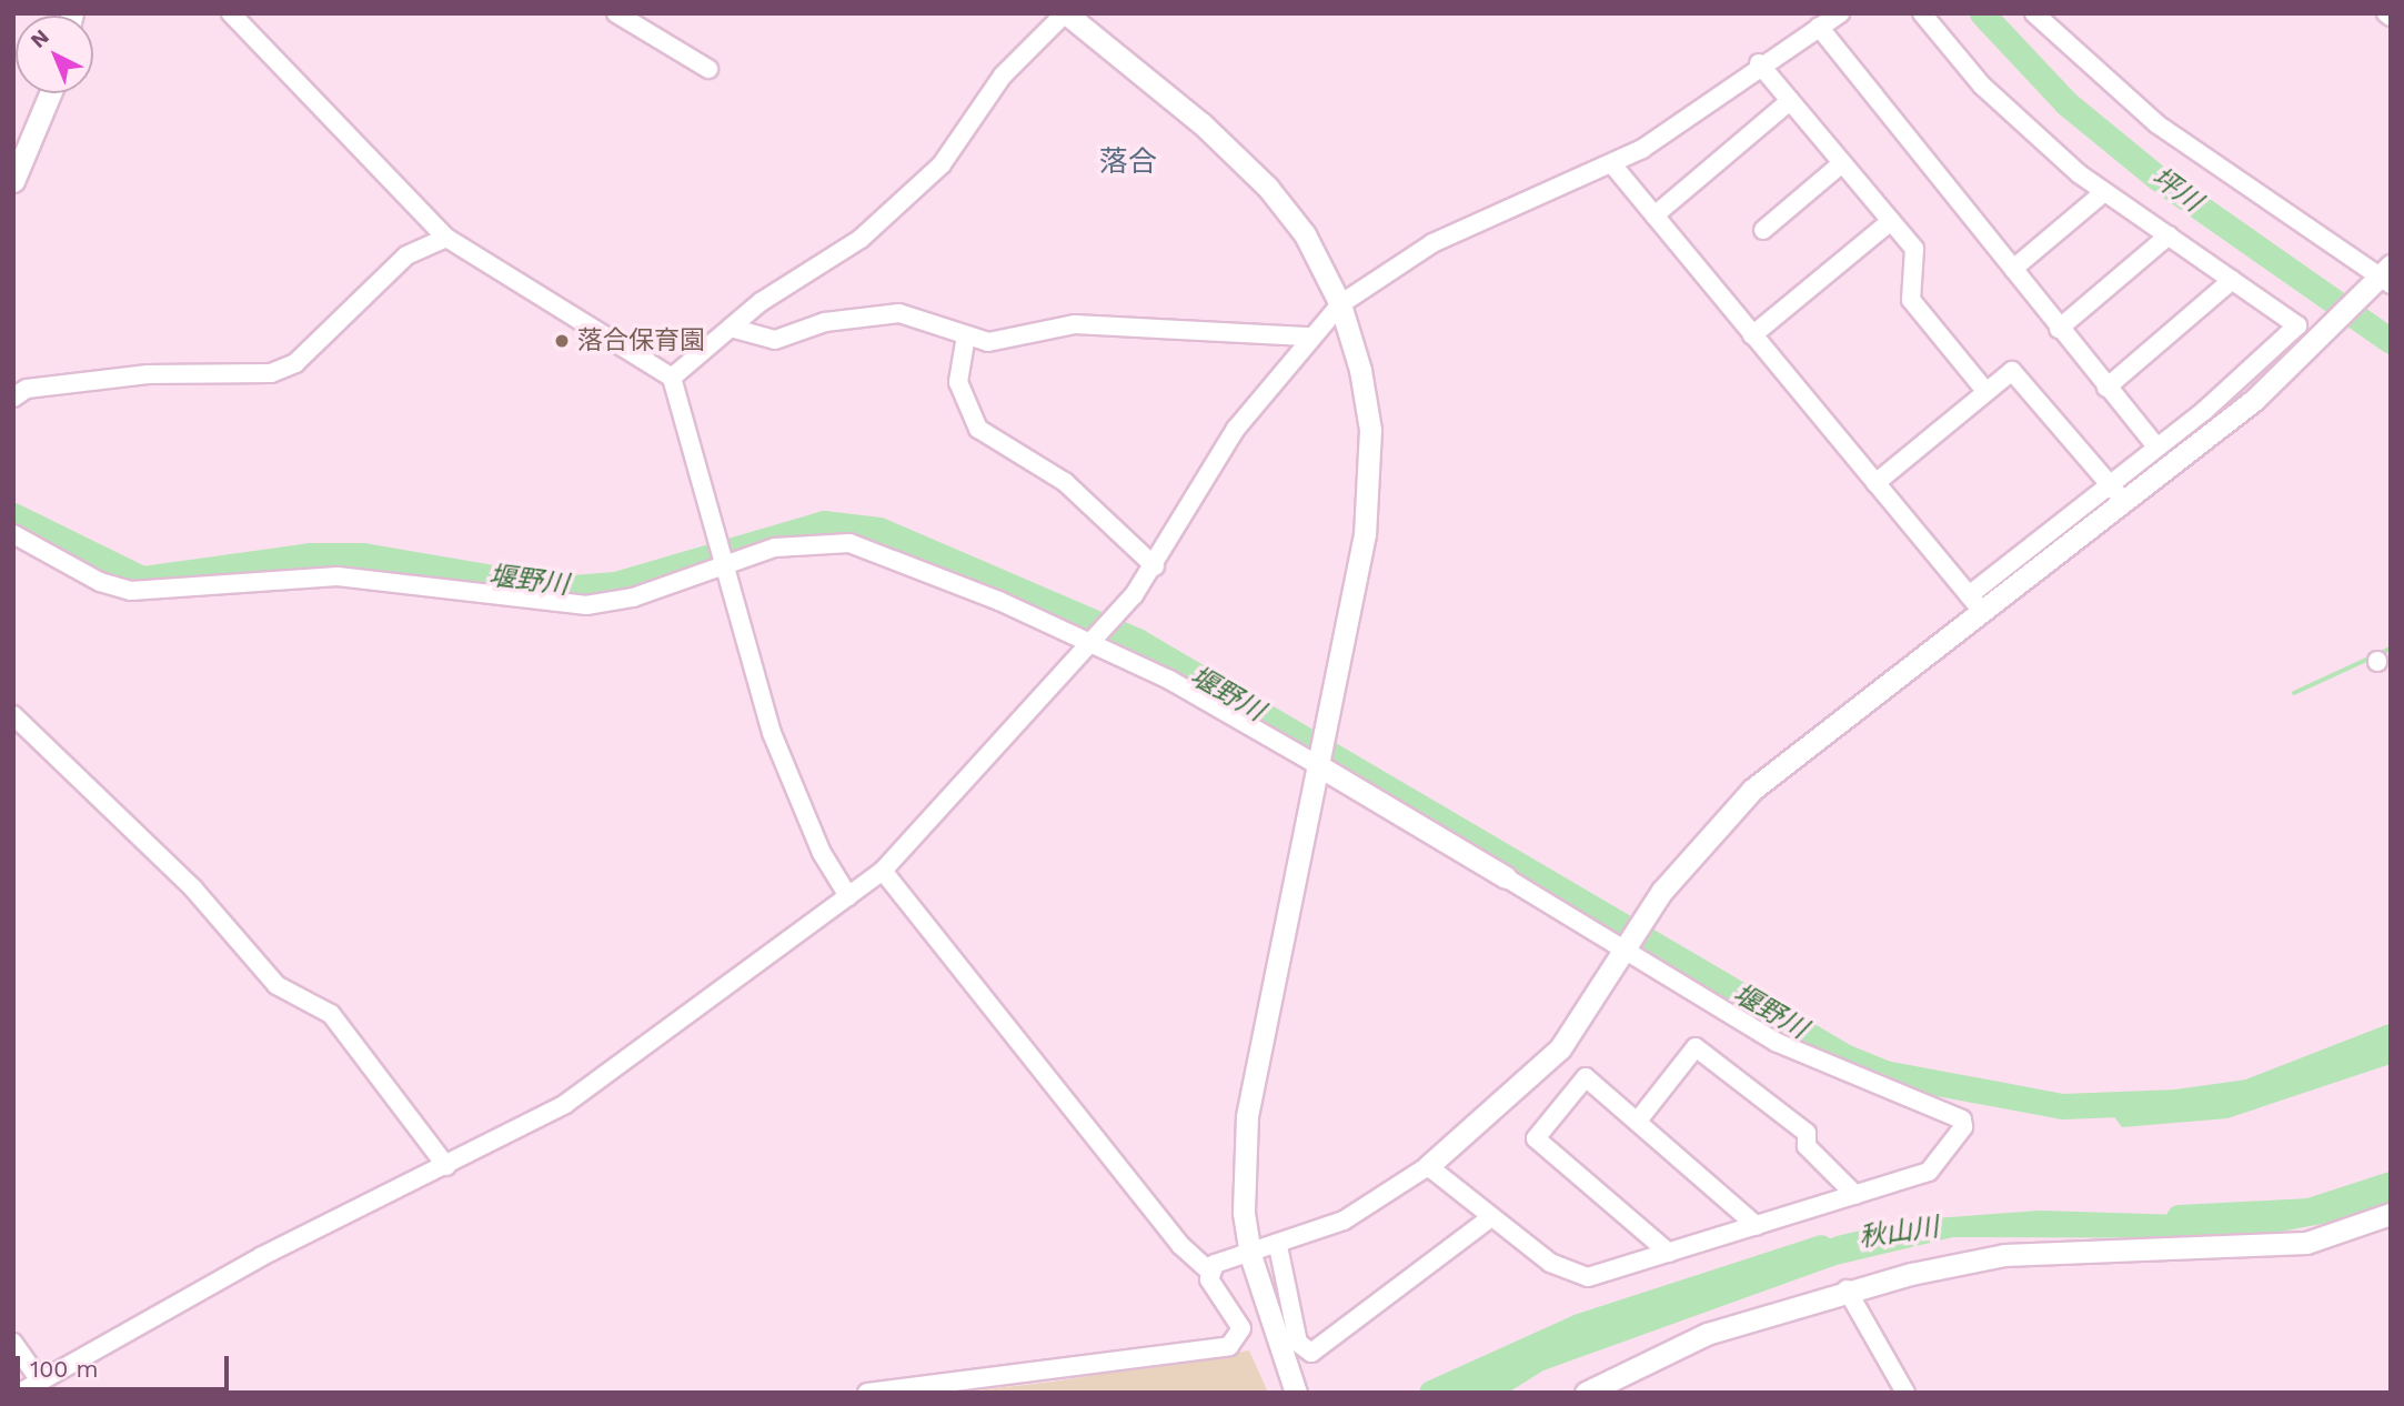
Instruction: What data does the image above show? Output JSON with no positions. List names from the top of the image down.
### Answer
{
  "districts": ["落合"],
  "water": ["坪川", "堰野川", "秋山川"],
  "places": ["落合保育園"],
  "scale_bar": "100 m",
  "north": "top left"
}
